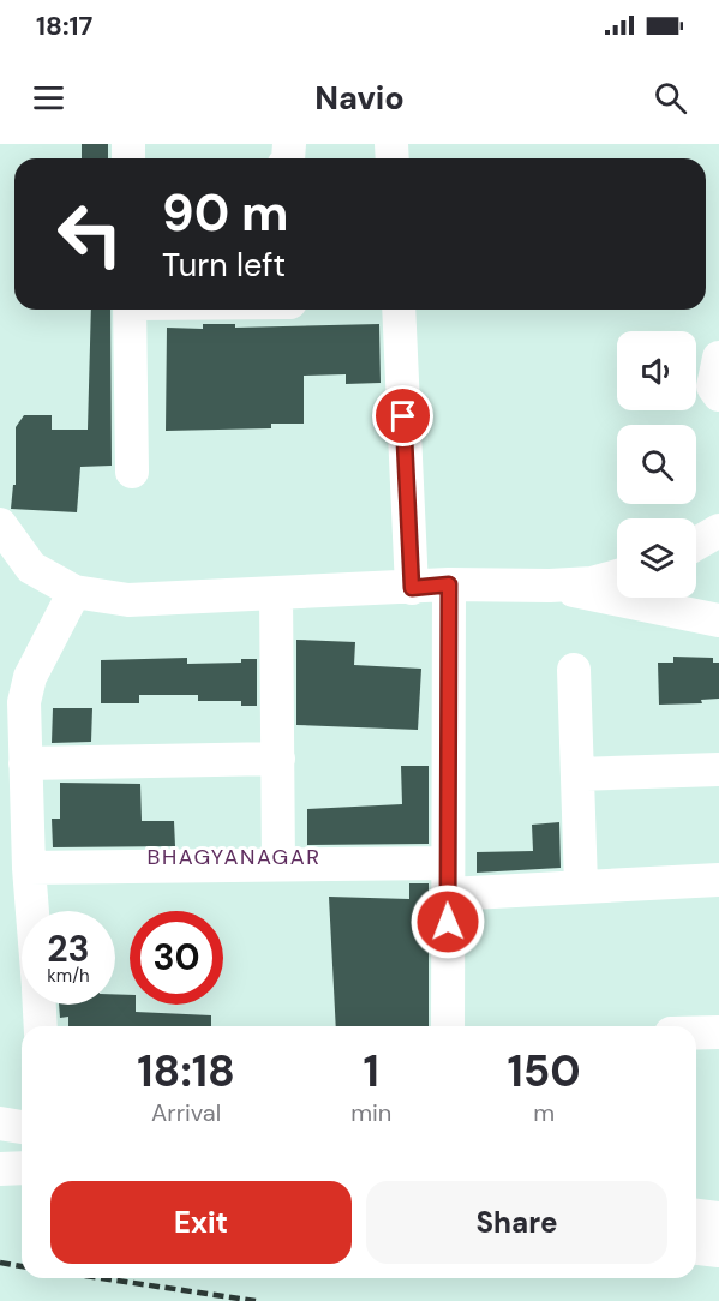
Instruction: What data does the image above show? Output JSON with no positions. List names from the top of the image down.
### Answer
{
  "districts": ["BHAGYANAGAR"],
  "page": {
    "status": "18:17",
    "header": "Navio",
    "turn": ["90 m", "Turn left"],
    "speed": "23 km/h",
    "limit": "30",
    "eta": [
      "18:18",
      "Arrival",
      "1",
      "min",
      "150",
      "m"
    ],
    "buttons": ["Exit", "Share"]
  }
}
